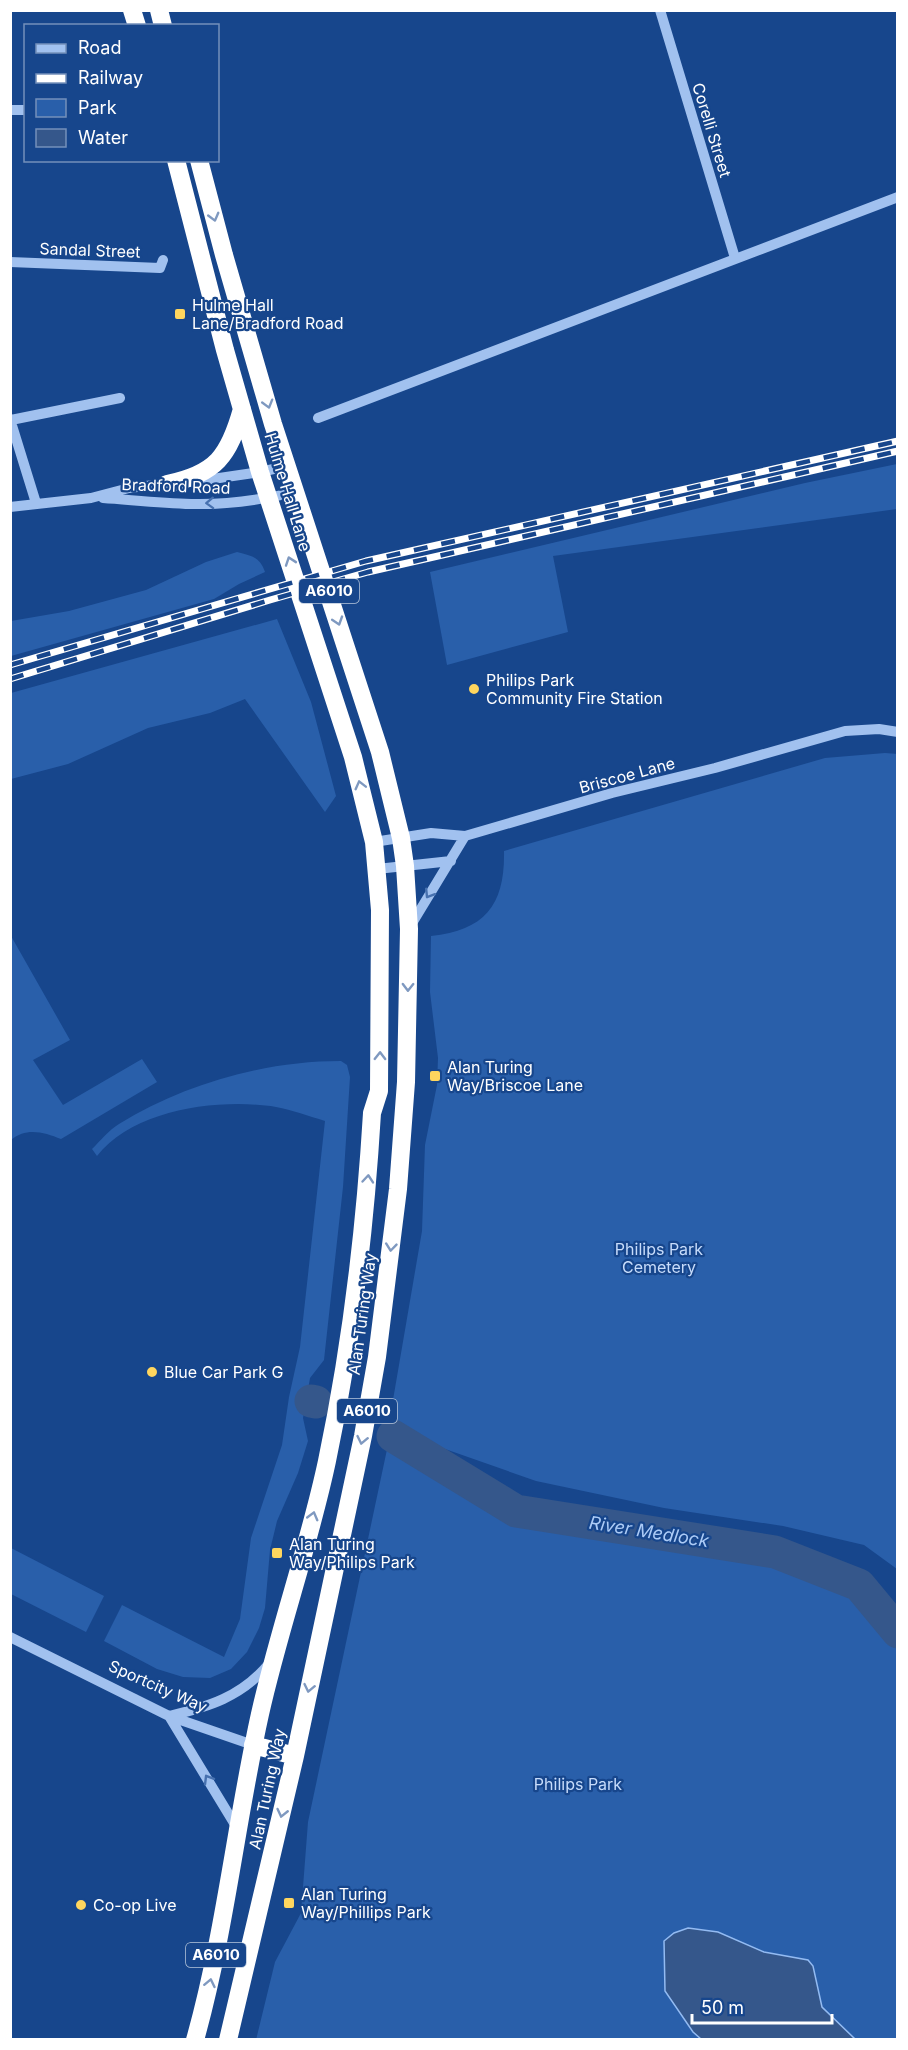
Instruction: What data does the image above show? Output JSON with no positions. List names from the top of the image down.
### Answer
{
  "streets": {
    "highway": [
      "Hulme Hall Lane",
      "A6010",
      "Alan Turing Way",
      "Sportcity Way"
    ],
    "street": [
      "Corelli Street",
      "Sandal Street",
      "Bradford Road",
      "Briscoe Lane"
    ]
  },
  "crossings": [
    ["Bradford Road", "Hulme Hall Lane"],
    ["Hulme Hall Lane", "Alan Turing Way"],
    ["Alan Turing Way", "Sportcity Way"]
  ],
  "water": ["River Medlock"],
  "parks": ["Philips Park Cemetery", "Philips Park"],
  "places": {
    "transit": [
      "Hulme Hall Lane/Bradford Road",
      "Alan Turing Way/Briscoe Lane",
      "Alan Turing Way/Philips Park",
      "Alan Turing Way/Phillips Park"
    ],
    "other": ["Philips Park Community Fire Station", "Blue Car Park G", "Co-op Live"]
  },
  "legend": [
    "Road",
    "Railway",
    "Park",
    "Water"
  ],
  "scale_bar": "50 m"
}
